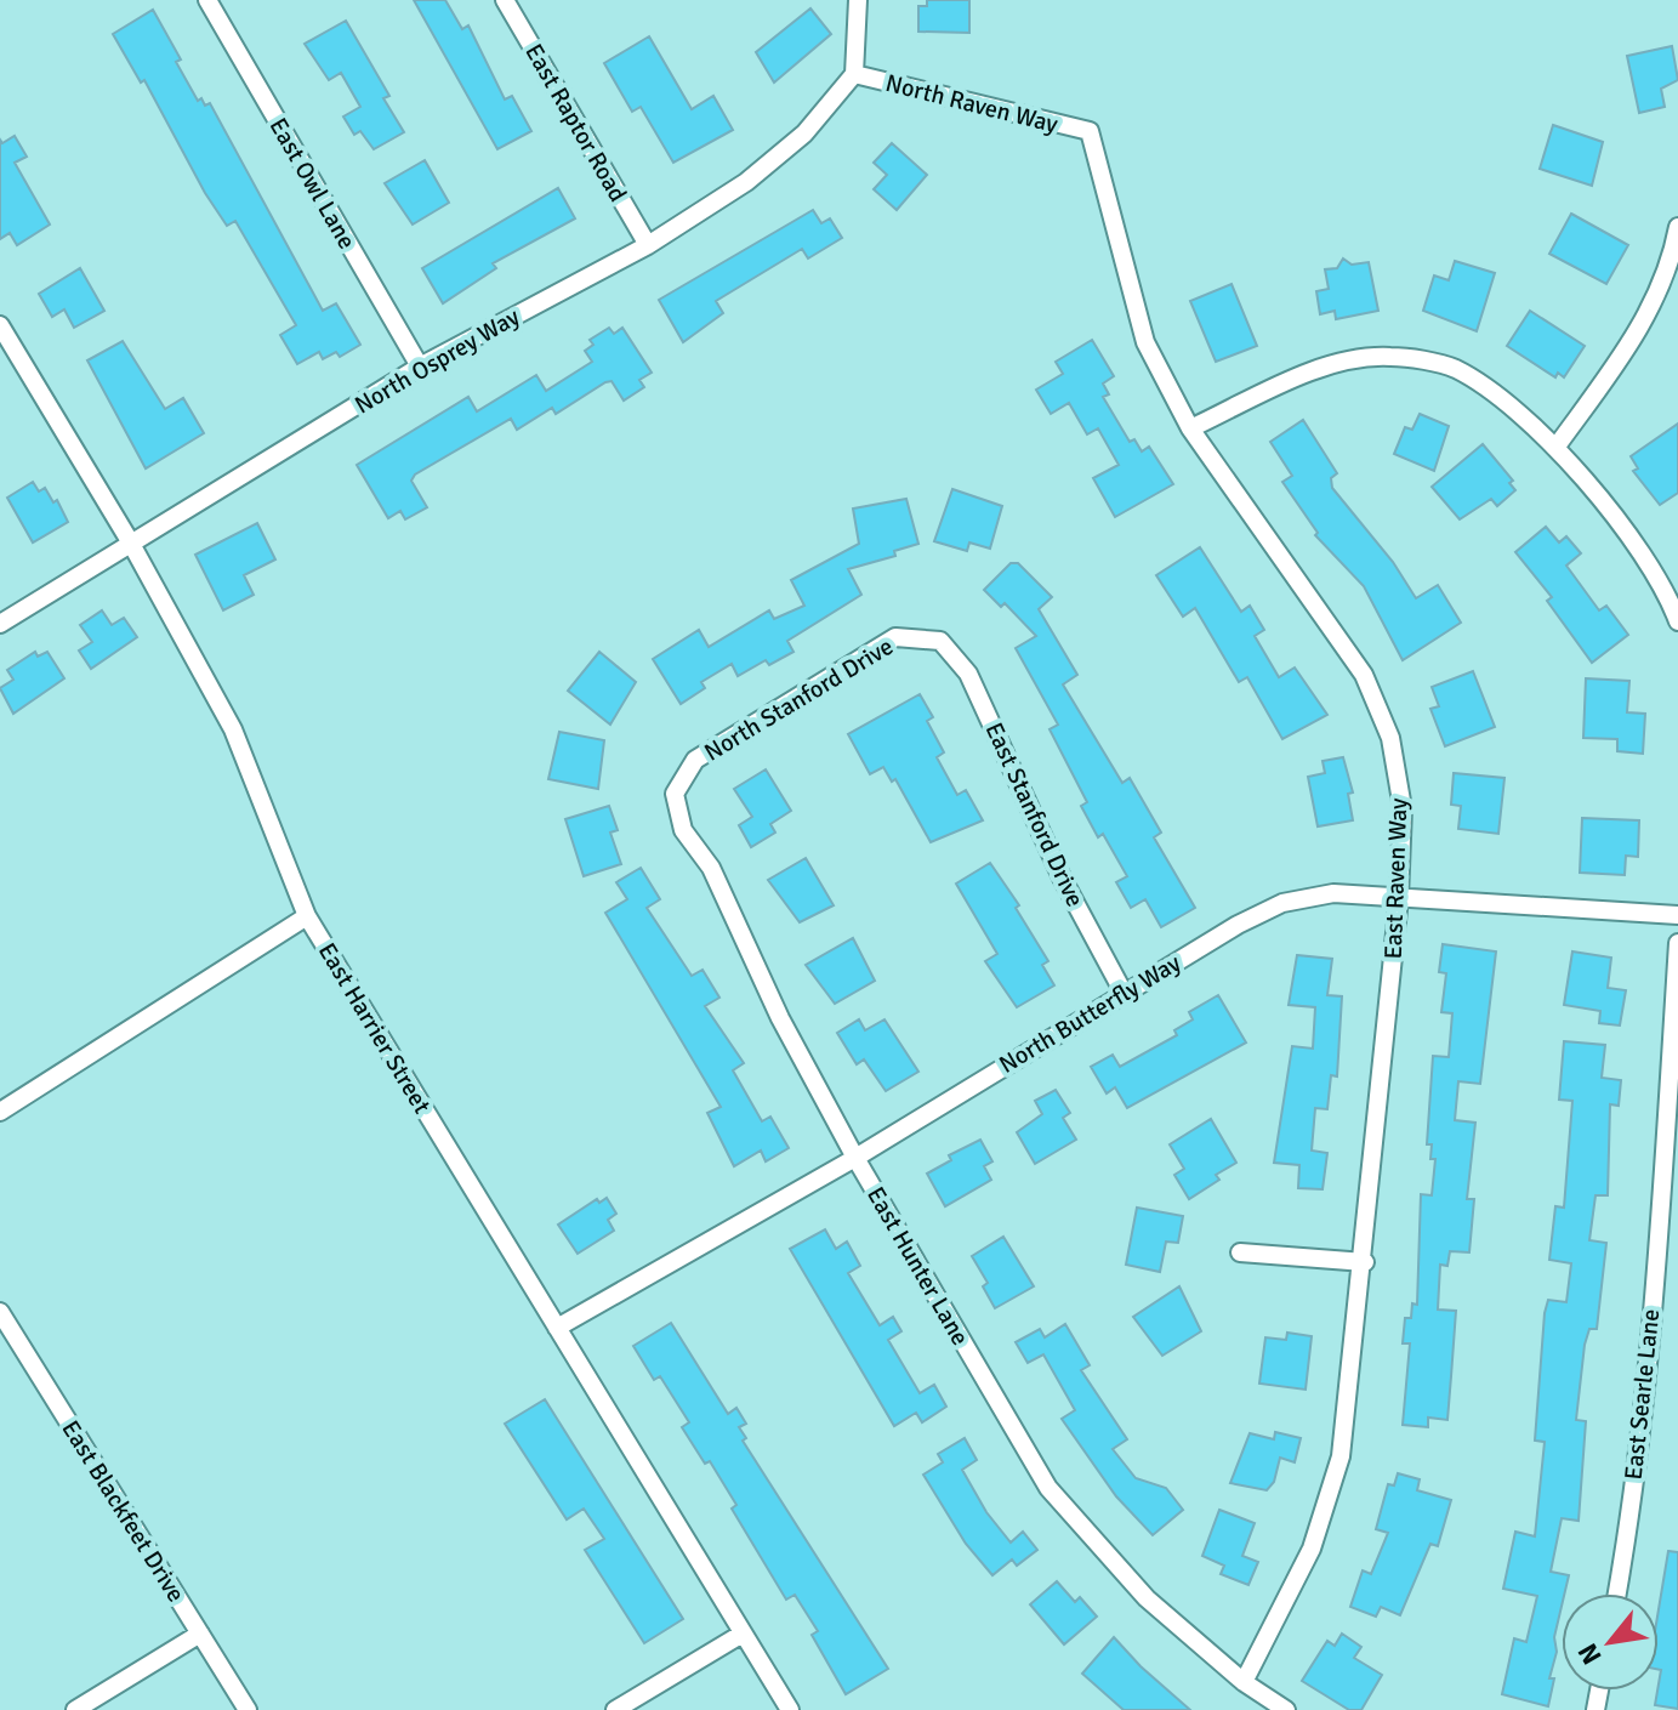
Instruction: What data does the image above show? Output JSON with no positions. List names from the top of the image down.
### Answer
{
  "streets": {
    "street": [
      "North Raven Way",
      "East Raptor Road",
      "East Owl Lane",
      "North Osprey Way",
      "North Stanford Drive",
      "East Stanford Drive",
      "East Raven Way",
      "North Butterfly Way",
      "East Harrier Street",
      "East Hunter Lane",
      "East Searle Lane",
      "East Blackfeet Drive"
    ]
  },
  "crossings": [
    ["North Raven Way", "North Osprey Way"],
    ["North Raven Way", "East Raven Way"],
    ["East Raptor Road", "North Osprey Way"],
    ["East Owl Lane", "North Osprey Way"],
    ["North Osprey Way", "East Harrier Street"],
    ["North Stanford Drive", "East Stanford Drive"],
    ["North Stanford Drive", "East Hunter Lane"],
    ["East Stanford Drive", "North Butterfly Way"],
    ["East Raven Way", "North Butterfly Way"],
    ["East Raven Way", "East Hunter Lane"],
    ["North Butterfly Way", "East Harrier Street"],
    ["North Butterfly Way", "East Hunter Lane"]
  ],
  "north": "bottom left"
}
